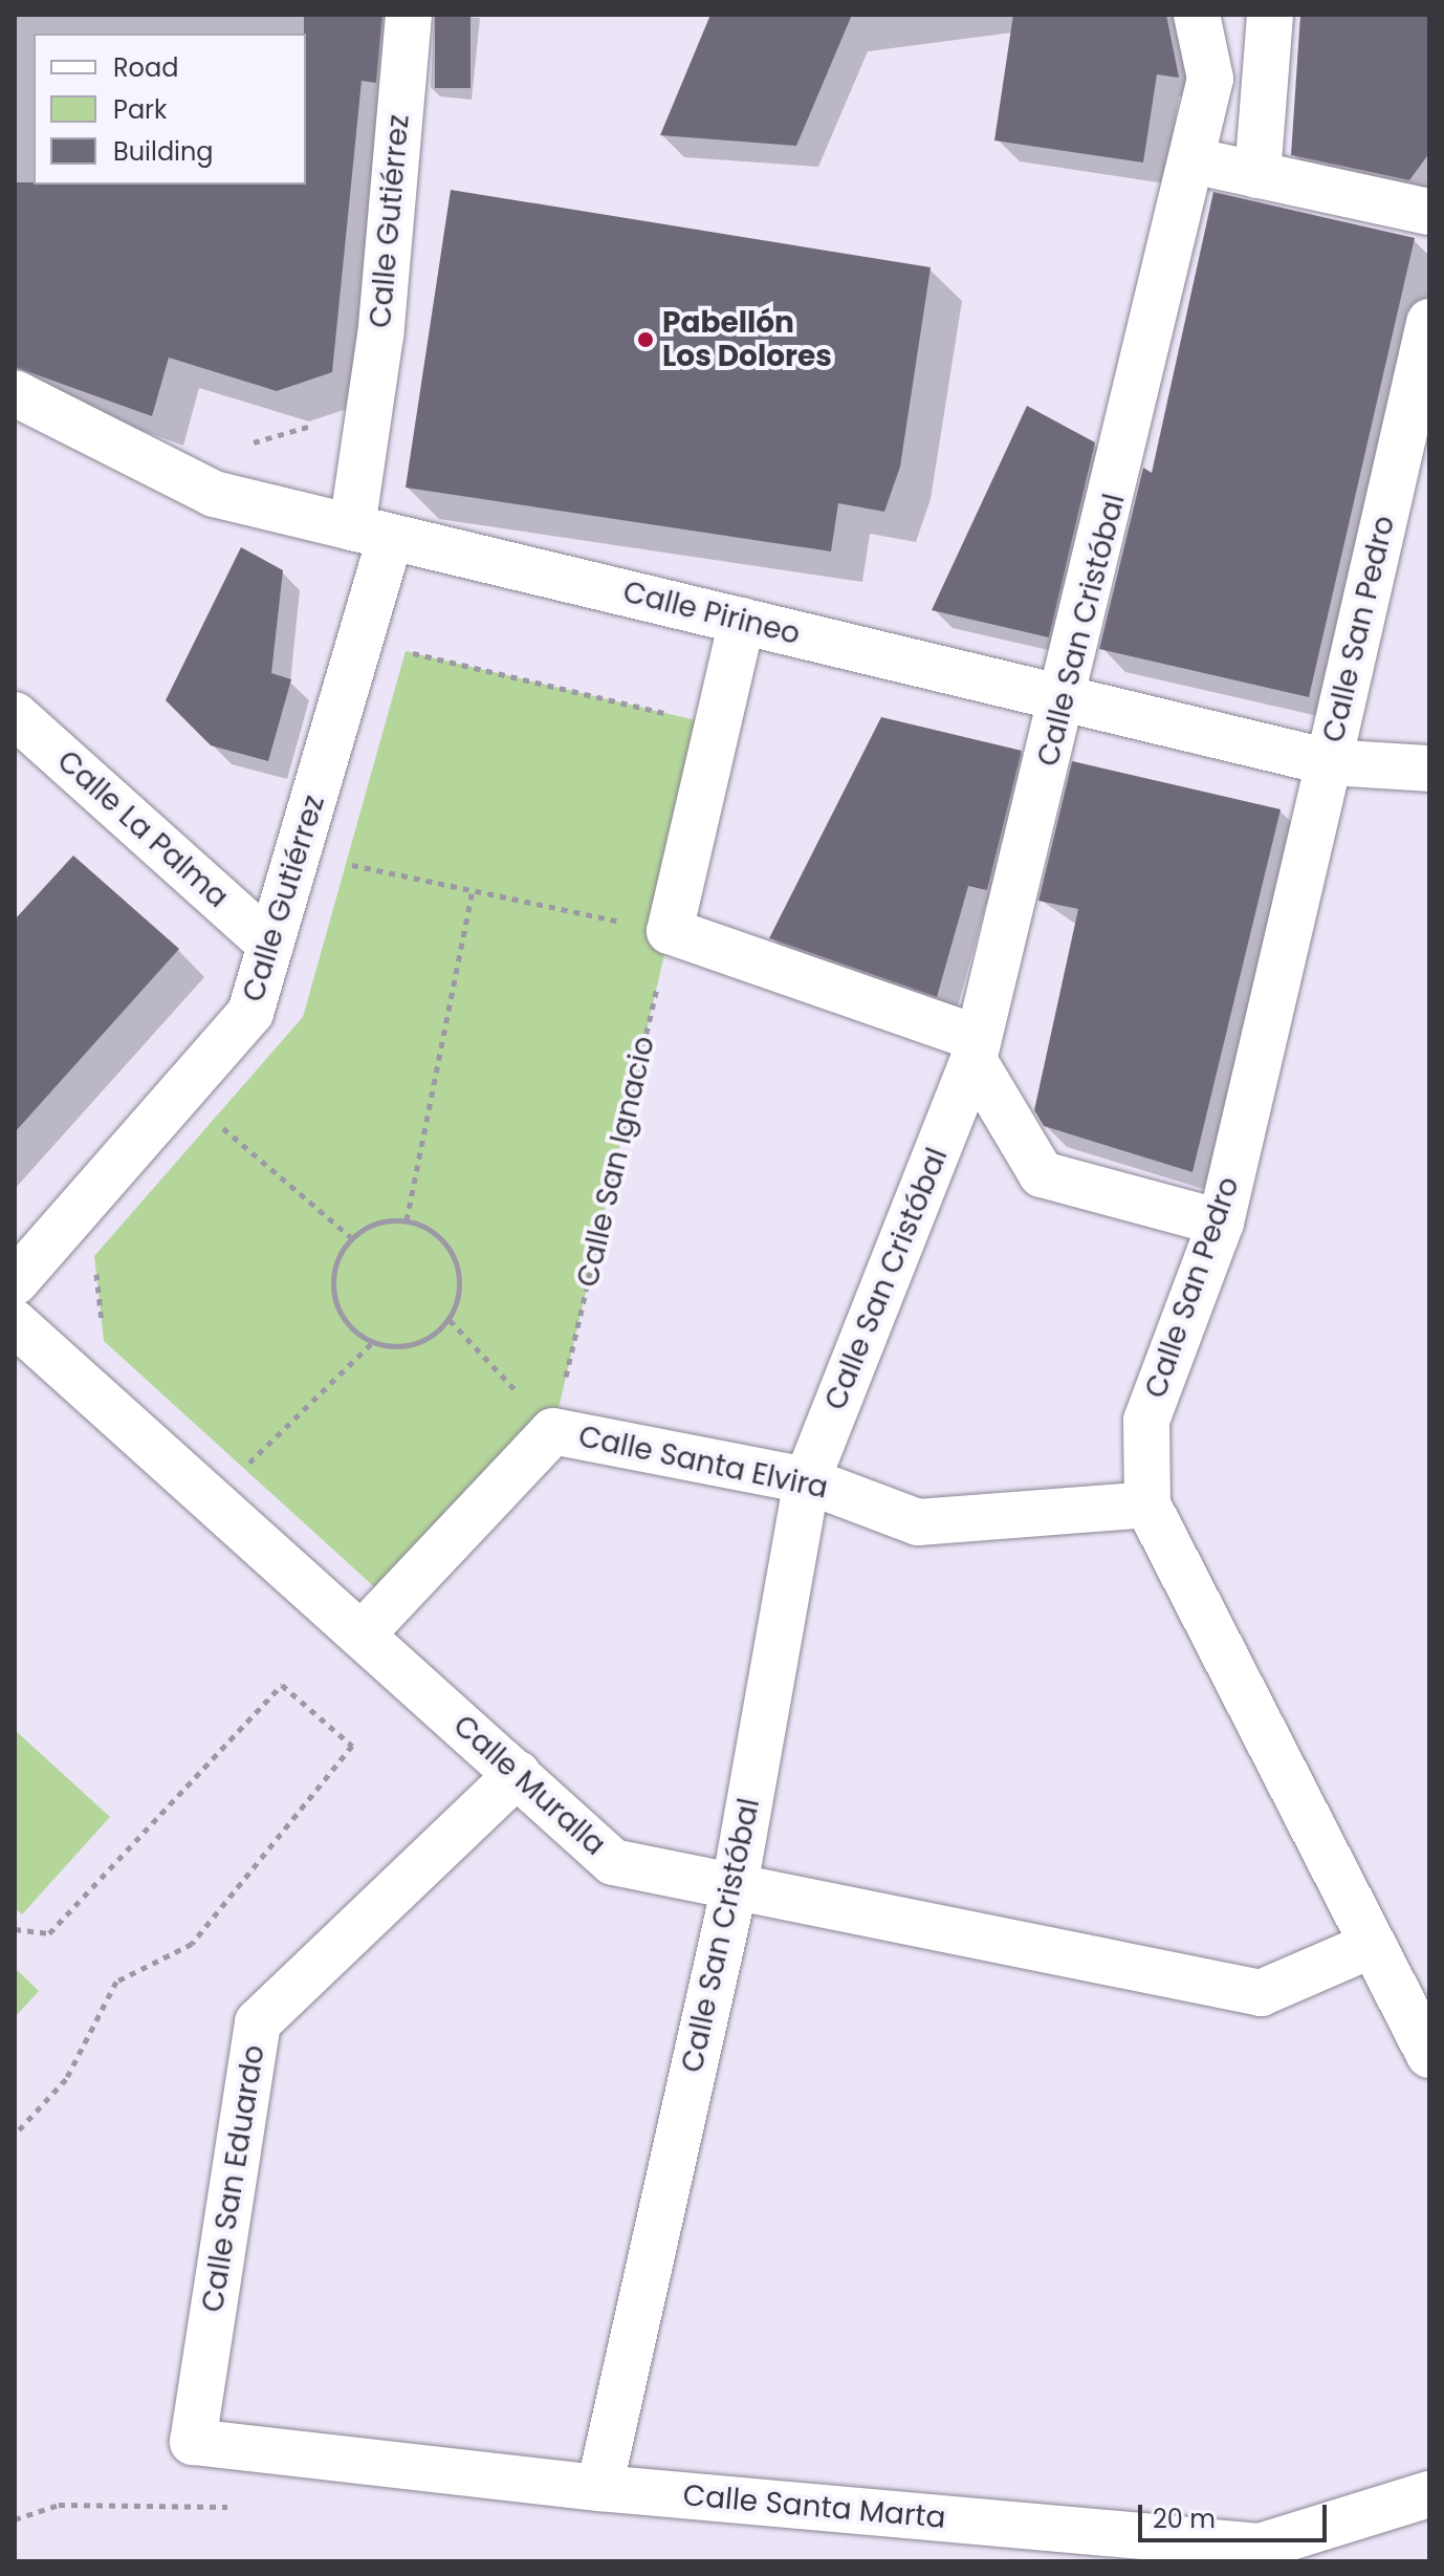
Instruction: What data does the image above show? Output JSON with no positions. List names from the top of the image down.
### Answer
{
  "streets": {
    "street": [
      "Calle Gutiérrez",
      "Calle Pirineo",
      "Calle San Pedro",
      "Calle San Cristóbal",
      "Calle La Palma",
      "Calle Santa Elvira",
      "Calle Muralla",
      "Calle San Eduardo",
      "Calle Santa Marta"
    ],
    "path": ["Calle San Ignacio"]
  },
  "crossings": [
    ["Calle Gutiérrez", "Calle Pirineo"],
    ["Calle Gutiérrez", "Calle La Palma"],
    ["Calle Pirineo", "Calle San Pedro"],
    ["Calle Pirineo", "Calle San Cristóbal"],
    ["Calle San Pedro", "Calle Santa Elvira"],
    ["Calle San Pedro", "Calle Muralla"],
    ["Calle San Cristóbal", "Calle Santa Elvira"],
    ["Calle San Cristóbal", "Calle Muralla"],
    ["Calle San Cristóbal", "Calle Santa Marta"],
    ["Calle San Ignacio", "Calle Santa Elvira"],
    ["Calle Muralla", "Calle San Eduardo"],
    ["Calle San Eduardo", "Calle Santa Marta"]
  ],
  "places": ["Pabellón Los Dolores"],
  "legend": ["Road", "Park", "Building"],
  "scale_bar": "20 m"
}
